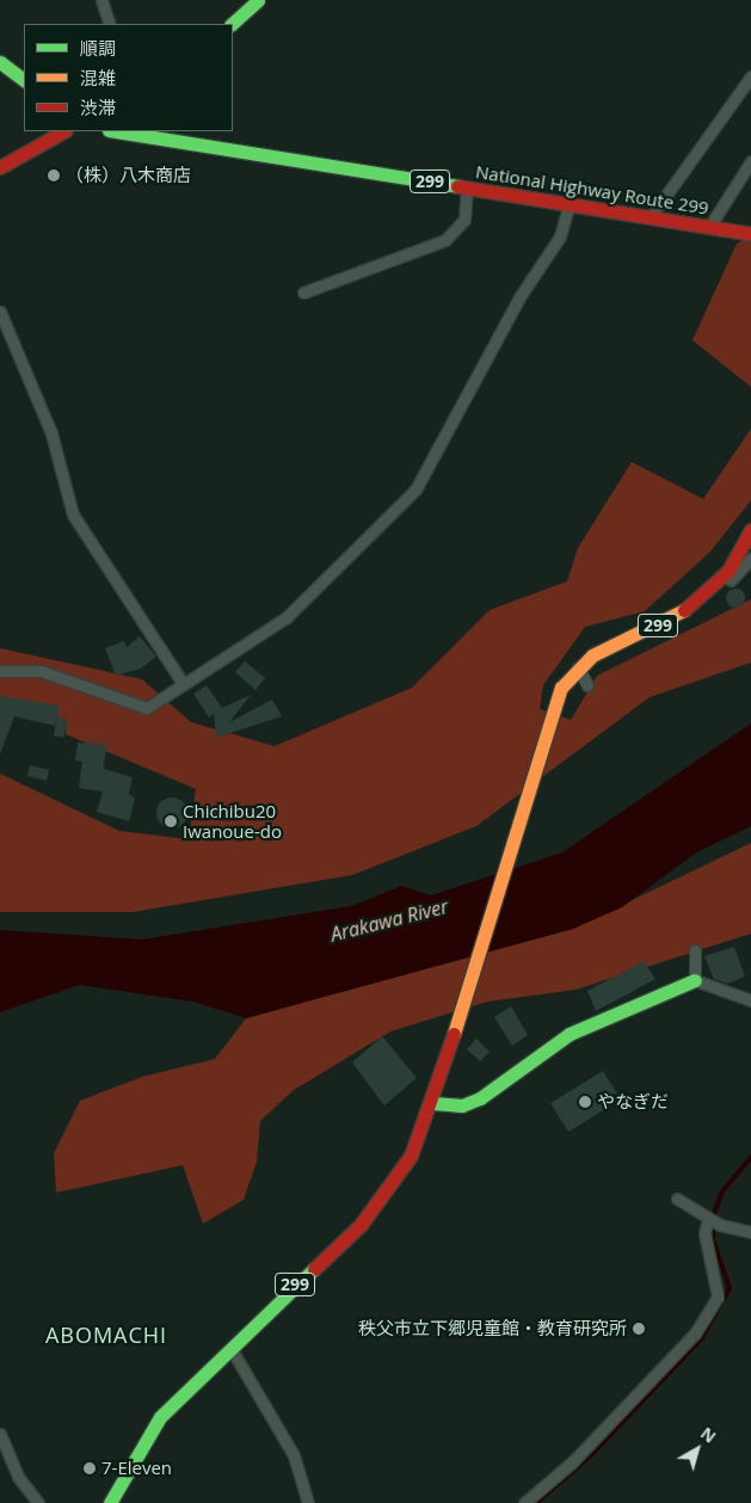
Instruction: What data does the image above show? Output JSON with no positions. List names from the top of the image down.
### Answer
{
  "streets": {
    "main road": ["299", "National Highway Route 299"]
  },
  "districts": ["ABOMACHI"],
  "water": ["Arakawa River"],
  "places": [
    "（株）八木商店",
    "Chichibu20 Iwanoue-do",
    "やなぎだ",
    "秩父市立下郷児童館・教育研究所",
    "7-Eleven"
  ],
  "legend": ["順調", "混雑", "渋滞"],
  "north": "top right"
}
